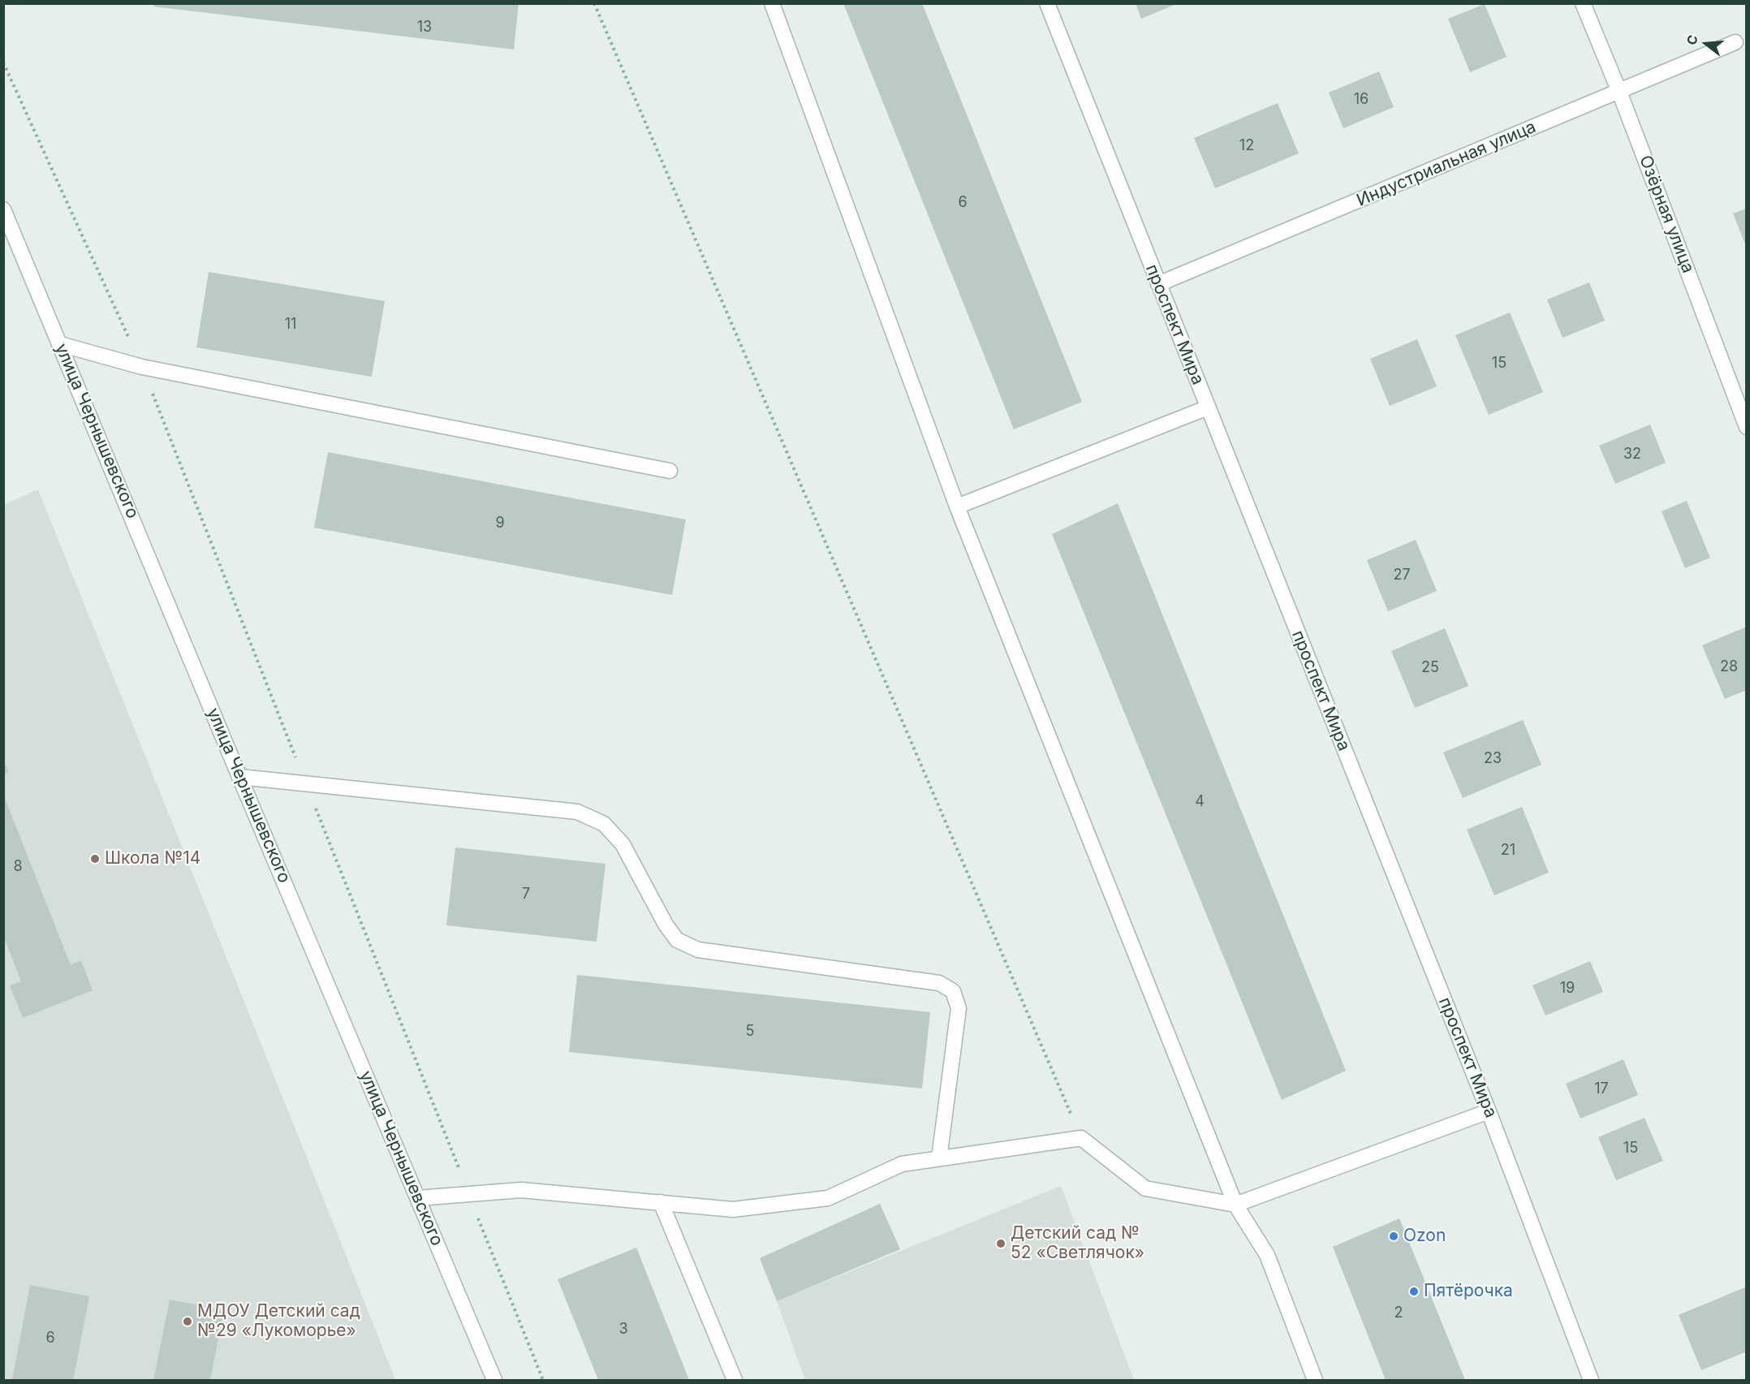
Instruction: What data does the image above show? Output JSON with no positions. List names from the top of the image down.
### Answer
{
  "streets": {
    "street": [
      "Индустриальная улица",
      "Озёрная улица",
      "проспект Мира",
      "улица Чернышевского"
    ]
  },
  "crossings": [
    ["Индустриальная улица", "Озёрная улица"],
    ["Индустриальная улица", "проспект Мира"]
  ],
  "places": [
    "Школа №14",
    "Ozon",
    "Детский сад № 52 «Светлячок»",
    "Пятёрочка",
    "МДОУ Детский сад №29 «Лукоморье»"
  ],
  "house_numbers": [
    "13",
    "16",
    "12",
    "6",
    "11",
    "15",
    "32",
    "9",
    "27",
    "28",
    "25",
    "23",
    "4",
    "21",
    "8",
    "7",
    "19",
    "5",
    "17",
    "15",
    "2",
    "3",
    "6"
  ],
  "north": "left"
}
